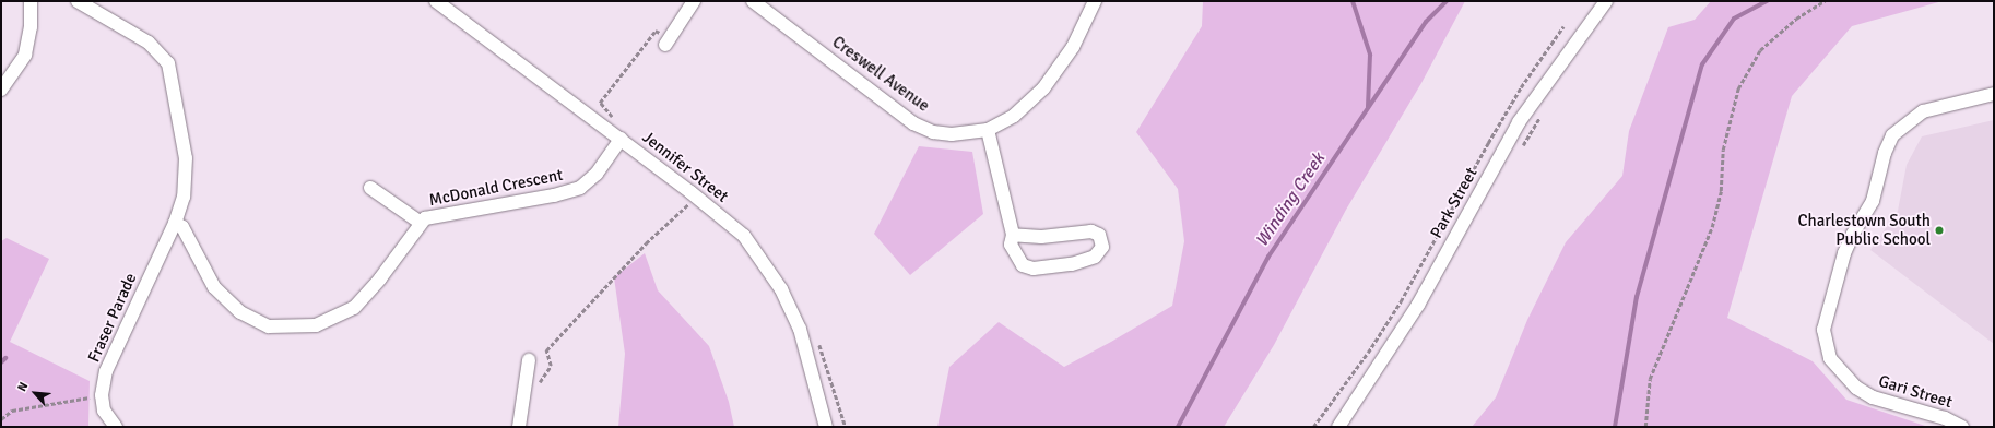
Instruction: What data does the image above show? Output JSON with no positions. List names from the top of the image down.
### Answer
{
  "streets": {
    "street": [
      "Creswell Avenue",
      "Jennifer Street",
      "McDonald Crescent",
      "Park Street",
      "Fraser Parade",
      "Gari Street"
    ]
  },
  "crossings": [
    ["Jennifer Street", "McDonald Crescent"],
    ["McDonald Crescent", "Fraser Parade"]
  ],
  "water": ["Winding Creek"],
  "places": ["Charlestown South Public School"],
  "north": "top left"
}
